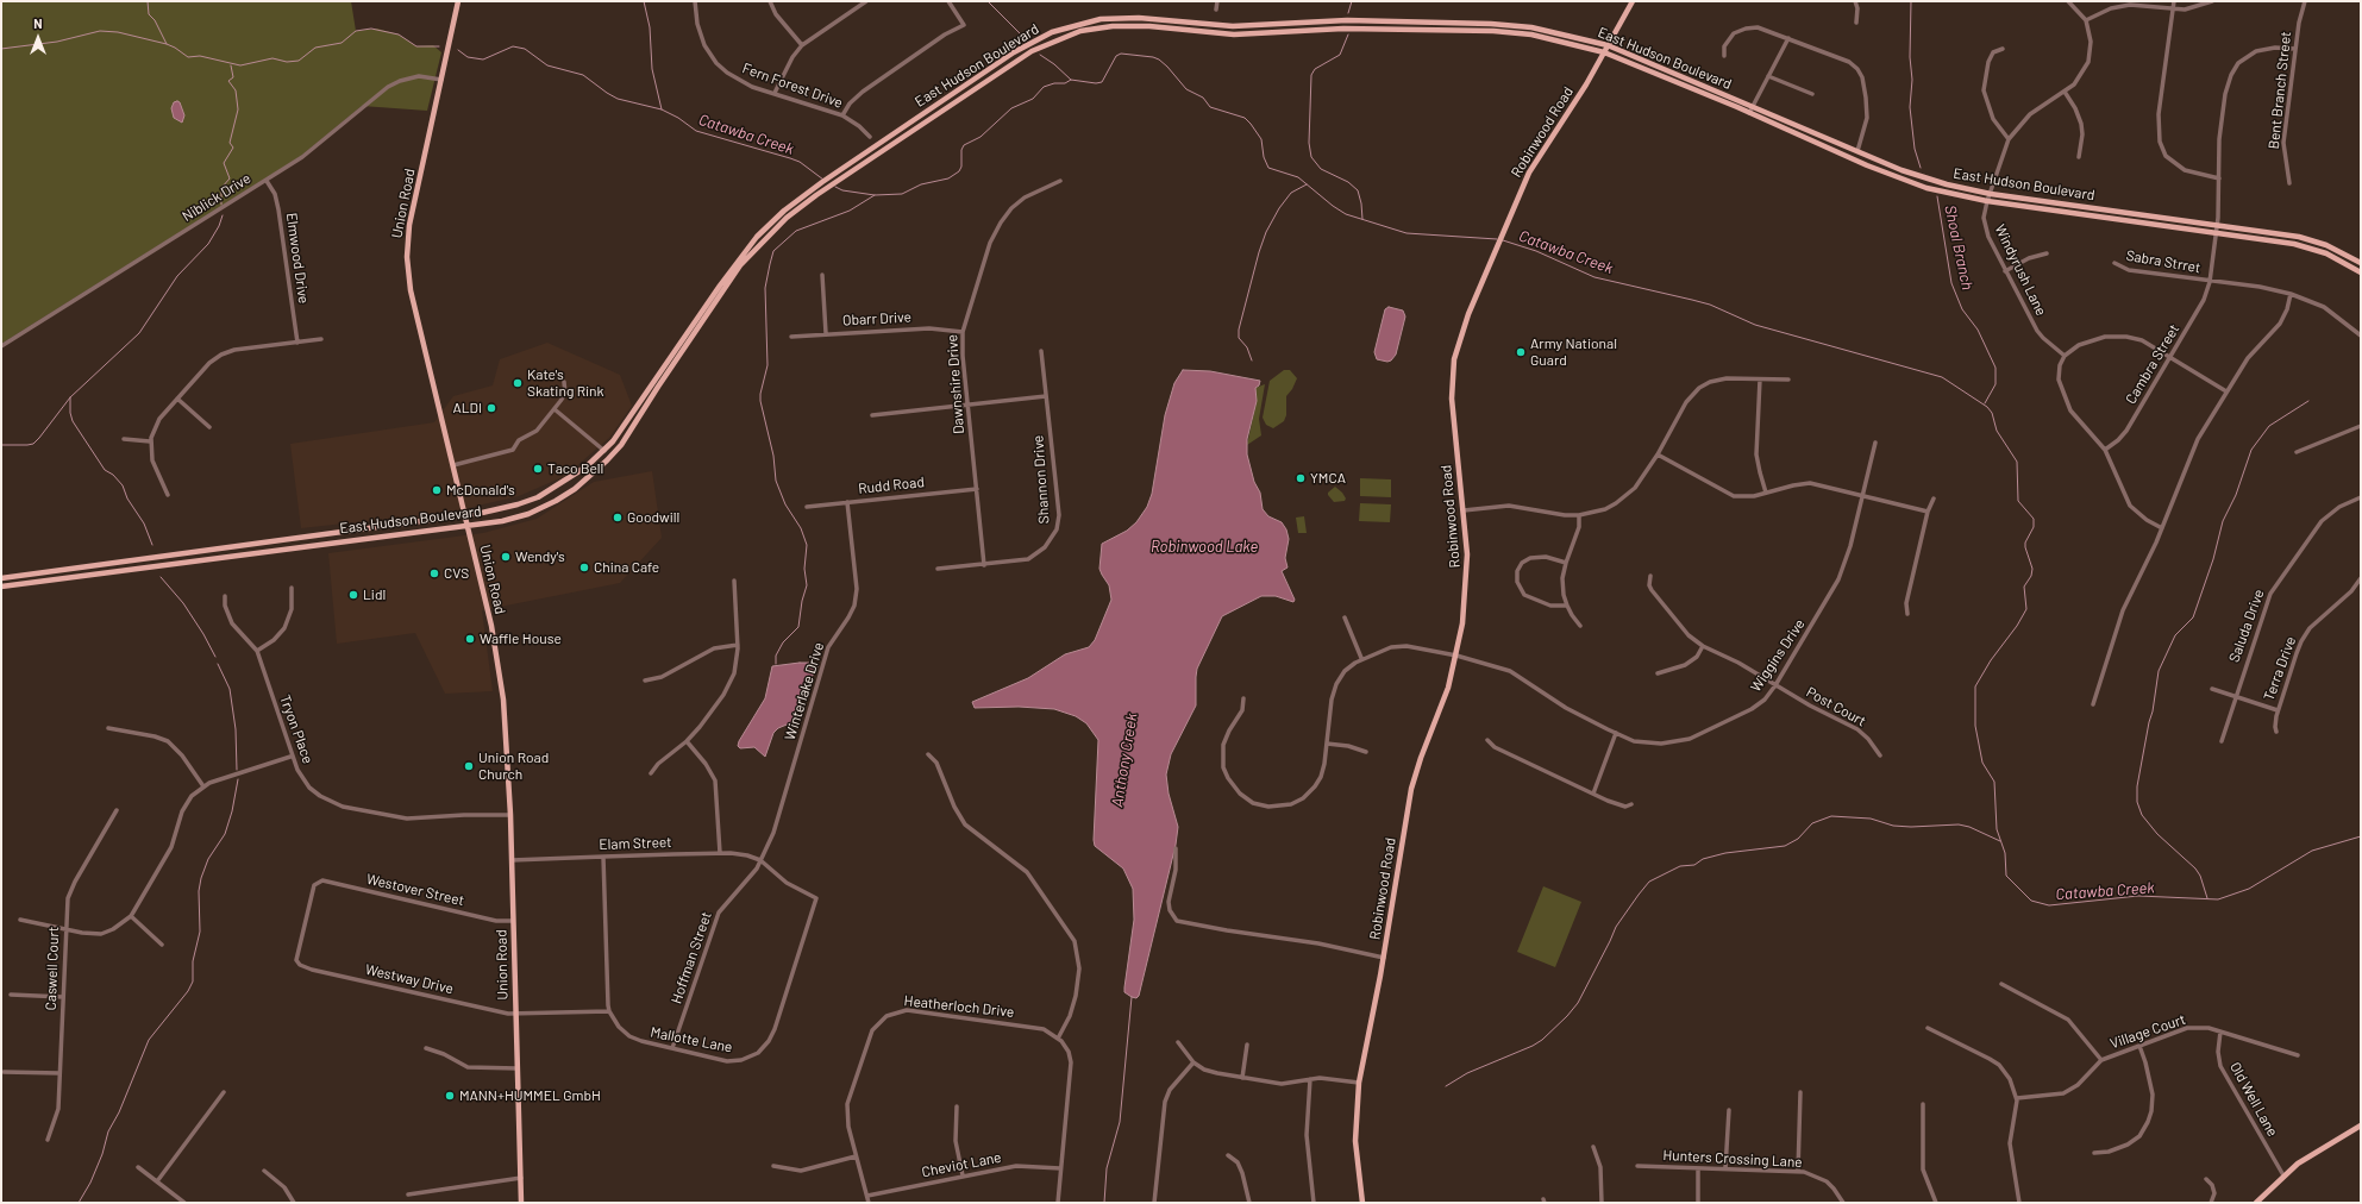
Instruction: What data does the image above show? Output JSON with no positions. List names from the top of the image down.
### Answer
{
  "streets": {
    "main road": ["East Hudson Boulevard", "Robinwood Road", "Union Road"],
    "street": [
      "Fern Forest Drive",
      "Bent Branch Street",
      "Niblick Drive",
      "Elmwood Drive",
      "Sabra Strret",
      "Windyrush Lane",
      "Obarr Drive",
      "Cambra Street",
      "Dawnshire Drive",
      "Shannon Drive",
      "Rudd Road",
      "Saluda Drive",
      "Wiggins Drive",
      "Terra Drive",
      "Winterlake Drive",
      "Post Court",
      "Tryon Place",
      "Elam Street",
      "Westover Street",
      "Hoffman Street",
      "Caswell Court",
      "Westway Drive",
      "Heatherloch Drive",
      "Village Court",
      "Mallotte Lane",
      "Old Well Lane",
      "Hunters Crossing Lane",
      "Cheviot Lane"
    ]
  },
  "crossings": [
    ["East Hudson Boulevard", "Robinwood Road"],
    ["East Hudson Boulevard", "Union Road"],
    ["East Hudson Boulevard", "Windyrush Lane"],
    ["East Hudson Boulevard", "Cambra Street"],
    ["Bent Branch Street", "Cambra Street"],
    ["Robinwood Road", "Wiggins Drive"],
    ["Niblick Drive", "Union Road"],
    ["Niblick Drive", "Elmwood Drive"],
    ["Union Road", "Tryon Place"],
    ["Union Road", "Elam Street"],
    ["Union Road", "Westover Street"],
    ["Union Road", "Westway Drive"],
    ["Sabra Strret", "Cambra Street"],
    ["Obarr Drive", "Dawnshire Drive"],
    ["Dawnshire Drive", "Shannon Drive"],
    ["Dawnshire Drive", "Rudd Road"],
    ["Rudd Road", "Winterlake Drive"],
    ["Wiggins Drive", "Post Court"],
    ["Winterlake Drive", "Elam Street"],
    ["Winterlake Drive", "Hoffman Street"],
    ["Winterlake Drive", "Mallotte Lane"],
    ["Elam Street", "Hoffman Street"],
    ["Elam Street", "Mallotte Lane"],
    ["Westover Street", "Westway Drive"],
    ["Hoffman Street", "Mallotte Lane"],
    ["Westway Drive", "Mallotte Lane"],
    ["Heatherloch Drive", "Cheviot Lane"],
    ["Village Court", "Old Well Lane"]
  ],
  "water": [
    "Catawba Creek",
    "Shoal Branch",
    "Robinwood Lake",
    "Anthony Creek"
  ],
  "places": [
    "Army National Guard",
    "Kate's Skating Rink",
    "ALDI",
    "Taco Bell",
    "YMCA",
    "McDonald's",
    "Goodwill",
    "Wendy's",
    "China Cafe",
    "CVS",
    "Lidl",
    "Waffle House",
    "Union Road Church",
    "MANN+HUMMEL GmbH"
  ],
  "north": "top"
}
